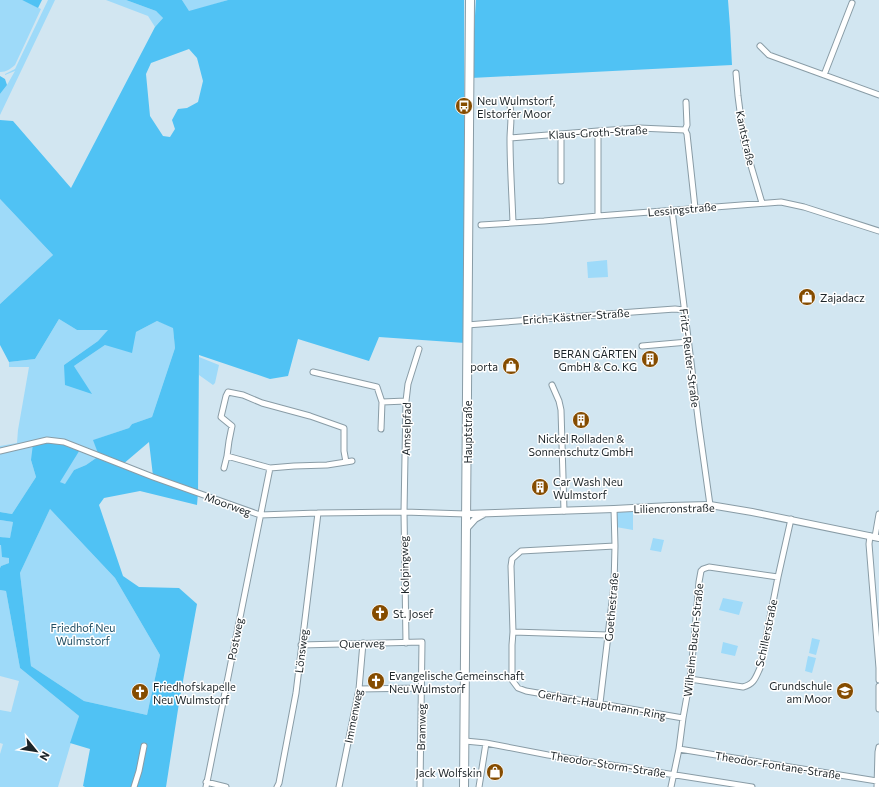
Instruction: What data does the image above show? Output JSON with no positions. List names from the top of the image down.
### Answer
{
  "streets": {
    "main road": ["Hauptstraße"],
    "street": [
      "Klaus-Groth-Straße",
      "Kantstraße",
      "Lessingstraße",
      "Erich-Kästner-Straße",
      "Fritz-Reuter-Straße",
      "Amselpfad",
      "Moorweg",
      "Liliencronstraße",
      "Kolpingweg",
      "Goethestraße",
      "Schillerstraße",
      "Postweg",
      "Wilhelm-Busch-Straße",
      "Querweg",
      "Lönsweg",
      "Gerhart-Hauptmann-Ring",
      "Immenweg",
      "Bramweg",
      "Theodor-Storm-Straße",
      "Theodor-Fontane-Straße"
    ]
  },
  "crossings": [
    ["Kantstraße", "Lessingstraße"],
    ["Lessingstraße", "Fritz-Reuter-Straße"],
    ["Erich-Kästner-Straße", "Fritz-Reuter-Straße"],
    ["Erich-Kästner-Straße", "Hauptstraße"],
    ["Fritz-Reuter-Straße", "Liliencronstraße"],
    ["Amselpfad", "Moorweg"],
    ["Amselpfad", "Kolpingweg"],
    ["Hauptstraße", "Moorweg"],
    ["Hauptstraße", "Liliencronstraße"],
    ["Hauptstraße", "Theodor-Storm-Straße"],
    ["Moorweg", "Liliencronstraße"],
    ["Moorweg", "Kolpingweg"],
    ["Moorweg", "Postweg"],
    ["Moorweg", "Lönsweg"],
    ["Liliencronstraße", "Goethestraße"],
    ["Liliencronstraße", "Schillerstraße"],
    ["Kolpingweg", "Querweg"],
    ["Goethestraße", "Gerhart-Hauptmann-Ring"],
    ["Schillerstraße", "Wilhelm-Busch-Straße"],
    ["Wilhelm-Busch-Straße", "Gerhart-Hauptmann-Ring"],
    ["Wilhelm-Busch-Straße", "Theodor-Storm-Straße"],
    ["Wilhelm-Busch-Straße", "Theodor-Fontane-Straße"],
    ["Querweg", "Lönsweg"],
    ["Querweg", "Immenweg"],
    ["Querweg", "Bramweg"]
  ],
  "parks": ["Friedhof Neu Wulmstorf"],
  "places": {
    "bus stop": ["Neu Wulmstorf, Elstorfer Moor"],
    "shop": ["Zajadacz", "porta", "Jack Wolfskin"],
    "building": ["BERAN GÄRTEN GmbH & Co. KG", "Nickel Rolladen & Sonnenschutz GmbH", "Car Wash Neu Wulmstorf"],
    "church": ["St. Josef", "Evangelische Gemeinschaft Neu Wulmstorf", "Friedhofskapelle Neu Wulmstorf"],
    "school or university": ["Grundschule am Moor"]
  },
  "north": "bottom right"
}
